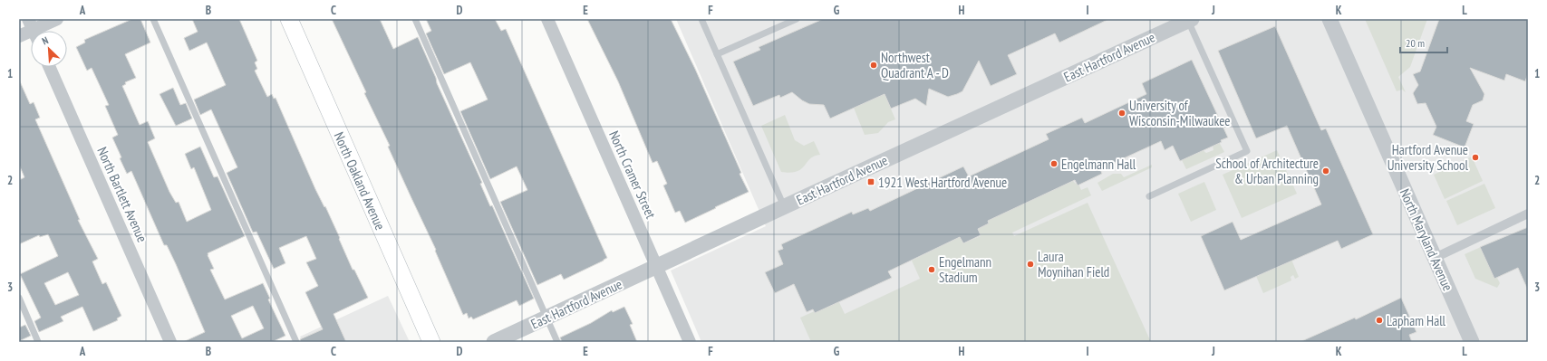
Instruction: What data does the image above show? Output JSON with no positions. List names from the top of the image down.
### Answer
{
  "streets": {
    "main road": ["North Oakland Avenue"],
    "street": [
      "East Hartford Avenue",
      "North Cramer Street",
      "North Bartlett Avenue",
      "North Maryland Avenue"
    ]
  },
  "crossings": [
    ["East Hartford Avenue", "North Cramer Street"]
  ],
  "places": {
    "other": [
      "Northwest Quadrant A - D",
      "University of Wisconsin-Milwaukee",
      "Hartford Avenue University School",
      "Engelmann Hall",
      "School of Architecture & Urban Planning",
      "Laura Moynihan Field",
      "Engelmann Stadium",
      "Lapham Hall"
    ],
    "transit": ["1921 West Hartford Avenue"]
  },
  "scale_bar": "20 m",
  "north": "top left",
  "grid": {
    "columns": [
      "A",
      "B",
      "C",
      "D",
      "E",
      "F",
      "G",
      "H",
      "I",
      "J",
      "K",
      "L"
    ],
    "rows": ["1", "2", "3"]
  }
}
